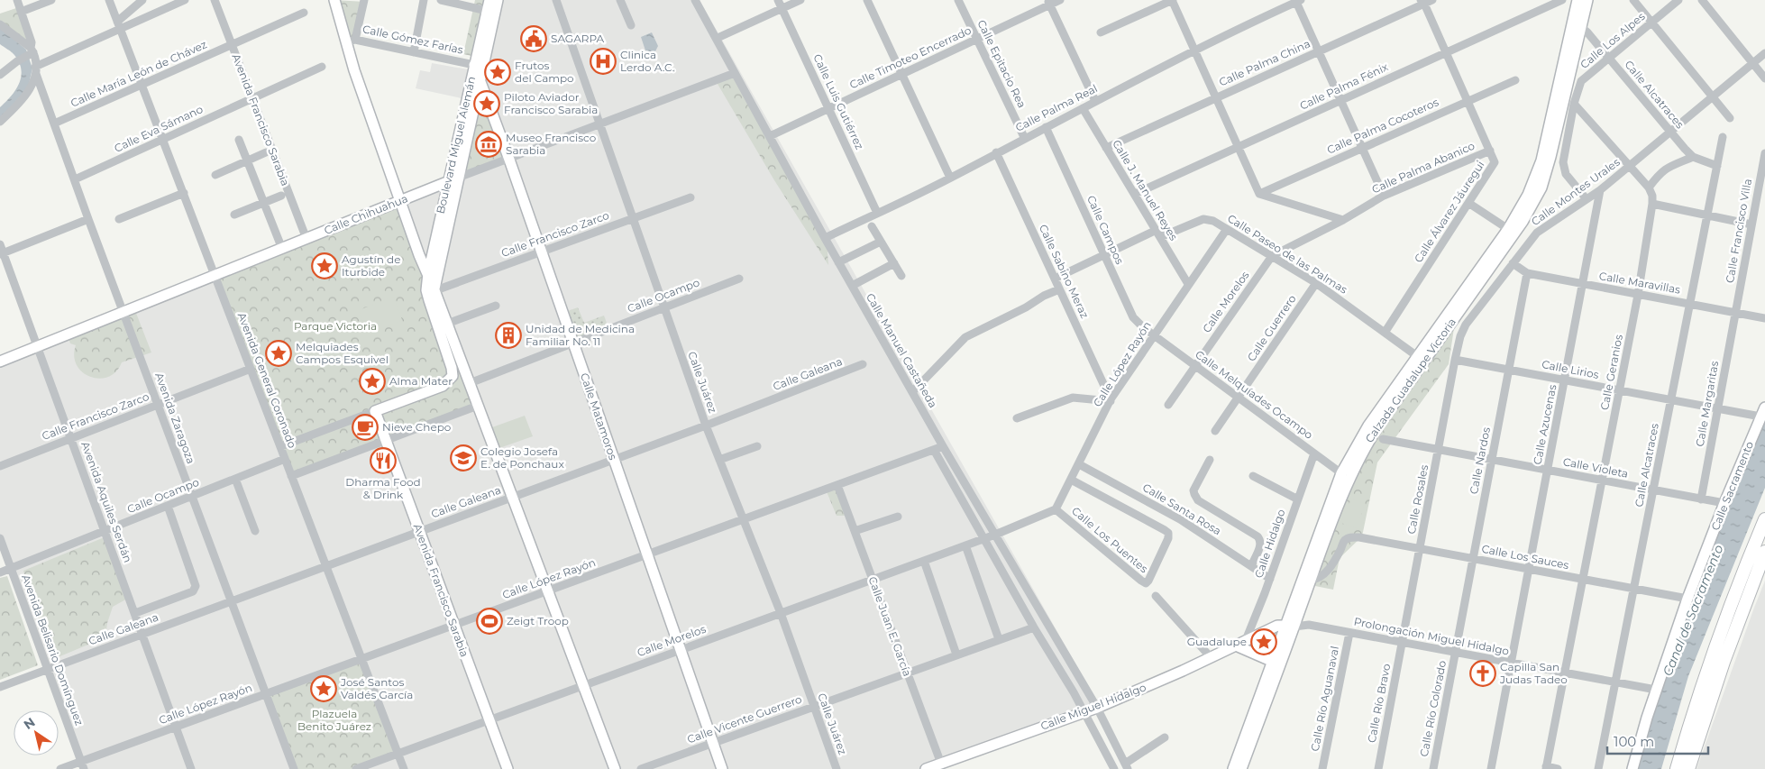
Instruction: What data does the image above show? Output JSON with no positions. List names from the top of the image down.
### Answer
{
  "streets": {
    "main road": [
      "Avenida Francisco Sarabia",
      "Boulevard Miguel Alemán",
      "Calle Chihuahua",
      "Calzada Guadalupe Victoria",
      "Calle Matamoros",
      "Calle Sacramento",
      "Calle Miguel Hidalgo"
    ],
    "street": [
      "Calle Gómez Farías",
      "Calle Los Alpes",
      "Calle Timoteo Encerrado",
      "Calle Palma China",
      "Calle Epitacio Rea",
      "Calle María León de Chávez",
      "Calle Palma Fénix",
      "Calle Alcatraces",
      "Calle Luis Gutiérrez",
      "Calle Palma Real",
      "Calle Palma Cocoteros",
      "Calle Eva Sámano",
      "Calle Palma Abanico",
      "Calle J. Manuel Reyes",
      "Calle Montes Urales",
      "Calle Álvarez Jáuregui",
      "Calle Campos",
      "Calle Francisco Villa",
      "Calle Francisco Zarco",
      "Calle Paseo de las Palmas",
      "Calle Sabino Meraz",
      "Calle Maravillas",
      "Calle Ocampo",
      "Calle Morelos",
      "Calle Guerrero",
      "Calle Manuel Castañeda",
      "Calle López Rayón",
      "Calle Lirios",
      "Calle Geranios",
      "Calle Galeana",
      "Avenida General Coronado",
      "Calle Juárez",
      "Calle Melquíades Ocampo",
      "Calle Margaritas",
      "Avenida Zaragoza",
      "Calle Azucenas",
      "Calle Nardos",
      "Calle Violeta",
      "Calle Rosales",
      "Avenida Aquiles Serdán",
      "Calle Santa Rosa",
      "Calle Los Puentes",
      "Calle Hidalgo",
      "Calle Los Sauces",
      "Calle Juan E. García",
      "Prolongación Miguel Hidalgo",
      "Avenida Belisario Domínguez",
      "Calle Río Aguanaval",
      "Calle Río Bravo",
      "Calle Río Colorado",
      "Calle Vicente Guerrero"
    ]
  },
  "crossings": [
    ["Calle Gómez Farías", "Boulevard Miguel Alemán"],
    ["Calle Gómez Farías", "Calle Matamoros"],
    ["Calle Los Alpes", "Calle Alcatraces"],
    ["Calle Los Alpes", "Calle Geranios"],
    ["Calle Timoteo Encerrado", "Calle Epitacio Rea"],
    ["Calle Timoteo Encerrado", "Calle Luis Gutiérrez"],
    ["Calle Timoteo Encerrado", "Calle Manuel Castañeda"],
    ["Calle Palma China", "Calle J. Manuel Reyes"],
    ["Calle Palma China", "Calle Álvarez Jáuregui"],
    ["Calle Epitacio Rea", "Calle Palma Real"],
    ["Calle María León de Chávez", "Avenida Francisco Sarabia"],
    ["Calle María León de Chávez", "Avenida General Coronado"],
    ["Calle María León de Chávez", "Avenida Zaragoza"],
    ["Calle Palma Fénix", "Calle J. Manuel Reyes"],
    ["Calle Palma Fénix", "Calle Álvarez Jáuregui"],
    ["Calle Alcatraces", "Calle Montes Urales"],
    ["Calle Alcatraces", "Calle Maravillas"],
    ["Calle Alcatraces", "Calle Lirios"],
    ["Calle Alcatraces", "Calzada Guadalupe Victoria"],
    ["Calle Alcatraces", "Calle Violeta"],
    ["Calle Alcatraces", "Calle Los Sauces"],
    ["Calle Alcatraces", "Prolongación Miguel Hidalgo"],
    ["Calle Luis Gutiérrez", "Calle Palma Real"],
    ["Calle Palma Real", "Calle J. Manuel Reyes"],
    ["Calle Palma Real", "Calle Campos"],
    ["Calle Palma Real", "Calle Sabino Meraz"],
    ["Calle Palma Real", "Calle Manuel Castañeda"],
    ["Avenida Francisco Sarabia", "Calle Eva Sámano"],
    ["Avenida Francisco Sarabia", "Calle Chihuahua"],
    ["Avenida Francisco Sarabia", "Calle Morelos"],
    ["Avenida Francisco Sarabia", "Calle López Rayón"],
    ["Avenida Francisco Sarabia", "Calle Galeana"],
    ["Calle Palma Cocoteros", "Calle Álvarez Jáuregui"],
    ["Calle Eva Sámano", "Avenida General Coronado"],
    ["Calle Eva Sámano", "Avenida Zaragoza"],
    ["Boulevard Miguel Alemán", "Calle Chihuahua"],
    ["Boulevard Miguel Alemán", "Calle Francisco Zarco"],
    ["Boulevard Miguel Alemán", "Calle Matamoros"],
    ["Calle Palma Abanico", "Calle Álvarez Jáuregui"],
    ["Calle Palma Abanico", "Calle Paseo de las Palmas"],
    ["Calle Palma Abanico", "Calle Morelos"],
    ["Calle J. Manuel Reyes", "Calle Paseo de las Palmas"],
    ["Calle J. Manuel Reyes", "Calle López Rayón"],
    ["Calle Montes Urales", "Calle Maravillas"],
    ["Calle Montes Urales", "Calle Lirios"],
    ["Calle Montes Urales", "Calle Geranios"],
    ["Calle Montes Urales", "Calle Azucenas"],
    ["Calle Montes Urales", "Calle Rosales"],
    ["Calle Álvarez Jáuregui", "Calle Paseo de las Palmas"],
    ["Calle Chihuahua", "Calle Manuel Castañeda"],
    ["Calle Chihuahua", "Avenida General Coronado"],
    ["Calle Chihuahua", "Calle Juárez"],
    ["Calle Chihuahua", "Calle Matamoros"],
    ["Calle Chihuahua", "Avenida Zaragoza"],
    ["Calle Chihuahua", "Avenida Aquiles Serdán"],
    ["Calle Campos", "Calle López Rayón"],
    ["Calle Campos", "Calle Melquíades Ocampo"],
    ["Calle Francisco Villa", "Calle Maravillas"],
    ["Calle Francisco Villa", "Calle Margaritas"],
    ["Calle Francisco Zarco", "Avenida General Coronado"],
    ["Calle Francisco Zarco", "Calle Juárez"],
    ["Calle Francisco Zarco", "Calle Matamoros"],
    ["Calle Francisco Zarco", "Avenida Zaragoza"],
    ["Calle Francisco Zarco", "Avenida Aquiles Serdán"],
    ["Calle Paseo de las Palmas", "Calle Morelos"],
    ["Calle Paseo de las Palmas", "Calle Guerrero"],
    ["Calle Paseo de las Palmas", "Calle López Rayón"],
    ["Calle Paseo de las Palmas", "Calzada Guadalupe Victoria"],
    ["Calle Sabino Meraz", "Calle López Rayón"],
    ["Calle Maravillas", "Calle Geranios"],
    ["Calle Maravillas", "Calle Margaritas"],
    ["Calle Maravillas", "Calle Azucenas"],
    ["Calle Maravillas", "Calle Nardos"],
    ["Calle Ocampo", "Avenida General Coronado"],
    ["Calle Ocampo", "Calle Juárez"],
    ["Calle Ocampo", "Calle Matamoros"],
    ["Calle Ocampo", "Avenida Zaragoza"],
    ["Calle Ocampo", "Avenida Aquiles Serdán"],
    ["Calle Ocampo", "Avenida Belisario Domínguez"],
    ["Calle Morelos", "Calle Manuel Castañeda"],
    ["Calle Morelos", "Avenida General Coronado"],
    ["Calle Morelos", "Calle Juárez"],
    ["Calle Morelos", "Calle Melquíades Ocampo"],
    ["Calle Morelos", "Calle Matamoros"],
    ["Calle Morelos", "Calle Juan E. García"],
    ["Calle Guerrero", "Calle Melquíades Ocampo"],
    ["Calle Manuel Castañeda", "Calle López Rayón"],
    ["Calle Manuel Castañeda", "Calle Miguel Hidalgo"],
    ["Calle López Rayón", "Avenida General Coronado"],
    ["Calle López Rayón", "Calle Juárez"],
    ["Calle López Rayón", "Calle Melquíades Ocampo"],
    ["Calle López Rayón", "Calle Matamoros"],
    ["Calle López Rayón", "Avenida Zaragoza"],
    ["Calle López Rayón", "Avenida Aquiles Serdán"],
    ["Calle López Rayón", "Calle Santa Rosa"],
    ["Calle López Rayón", "Calle Los Puentes"],
    ["Calle López Rayón", "Calle Juan E. García"],
    ["Calle López Rayón", "Avenida Belisario Domínguez"],
    ["Calle Lirios", "Calle Geranios"],
    ["Calle Lirios", "Calle Margaritas"],
    ["Calle Lirios", "Calle Azucenas"],
    ["Calle Lirios", "Calle Nardos"],
    ["Calle Lirios", "Calle Sacramento"],
    ["Calle Lirios", "Calle Rosales"],
    ["Calle Geranios", "Calle Violeta"],
    ["Calle Geranios", "Calle Los Sauces"],
    ["Calle Geranios", "Prolongación Miguel Hidalgo"],
    ["Calle Galeana", "Avenida General Coronado"],
    ["Calle Galeana", "Calle Juárez"],
    ["Calle Galeana", "Calle Matamoros"],
    ["Calle Galeana", "Avenida Zaragoza"],
    ["Calle Galeana", "Avenida Aquiles Serdán"],
    ["Calle Galeana", "Avenida Belisario Domínguez"],
    ["Calzada Guadalupe Victoria", "Calle Melquíades Ocampo"],
    ["Calzada Guadalupe Victoria", "Calle Los Sauces"],
    ["Calzada Guadalupe Victoria", "Prolongación Miguel Hidalgo"],
    ["Calzada Guadalupe Victoria", "Calle Miguel Hidalgo"],
    ["Calle Juárez", "Calle Vicente Guerrero"],
    ["Calle Melquíades Ocampo", "Calle Hidalgo"],
    ["Calle Margaritas", "Calle Violeta"],
    ["Calle Matamoros", "Calle Vicente Guerrero"],
    ["Calle Azucenas", "Calle Violeta"],
    ["Calle Azucenas", "Calle Los Sauces"],
    ["Calle Azucenas", "Prolongación Miguel Hidalgo"],
    ["Calle Nardos", "Calle Violeta"],
    ["Calle Nardos", "Calle Los Sauces"],
    ["Calle Nardos", "Prolongación Miguel Hidalgo"],
    ["Calle Nardos", "Calle Río Colorado"],
    ["Calle Violeta", "Calle Sacramento"],
    ["Calle Violeta", "Calle Rosales"],
    ["Calle Sacramento", "Calle Los Sauces"],
    ["Calle Sacramento", "Prolongación Miguel Hidalgo"],
    ["Calle Rosales", "Calle Los Sauces"],
    ["Calle Rosales", "Prolongación Miguel Hidalgo"],
    ["Calle Rosales", "Calle Río Bravo"],
    ["Calle Santa Rosa", "Calle Hidalgo"],
    ["Calle Hidalgo", "Calle Miguel Hidalgo"],
    ["Calle Juan E. García", "Calle Miguel Hidalgo"],
    ["Calle Juan E. García", "Calle Vicente Guerrero"],
    ["Prolongación Miguel Hidalgo", "Calle Río Aguanaval"],
    ["Prolongación Miguel Hidalgo", "Calle Río Bravo"],
    ["Prolongación Miguel Hidalgo", "Calle Miguel Hidalgo"],
    ["Prolongación Miguel Hidalgo", "Calle Río Colorado"]
  ],
  "water": ["Canal de Sacramento"],
  "parks": ["Parque Victoria", "Plazuela Benito Juárez"],
  "places": {
    "public building": ["SAGARPA"],
    "hospital": ["Clinica Lerdo A.C."],
    "place": [
      "Frutos del Campo",
      "Piloto Aviador Francisco Sarabia",
      "Agustín de Iturbide",
      "Melquiades Campos Esquivel",
      "Alma Mater",
      "Guadalupe",
      "José Santos Valdés García"
    ],
    "museum": ["Museo Francisco Sarabia"],
    "building": ["Unidad de Medicina Familiar No. 11"],
    "cafe": ["Nieve Chepo"],
    "school or university": ["Colegio Josefa E. de Ponchaux"],
    "restaurant": ["Dharma Food & Drink"],
    "sports": ["Zeigt Troop"],
    "church": ["Capilla San Judas Tadeo"]
  },
  "scale_bar": "100 m",
  "north": "top left"
}
